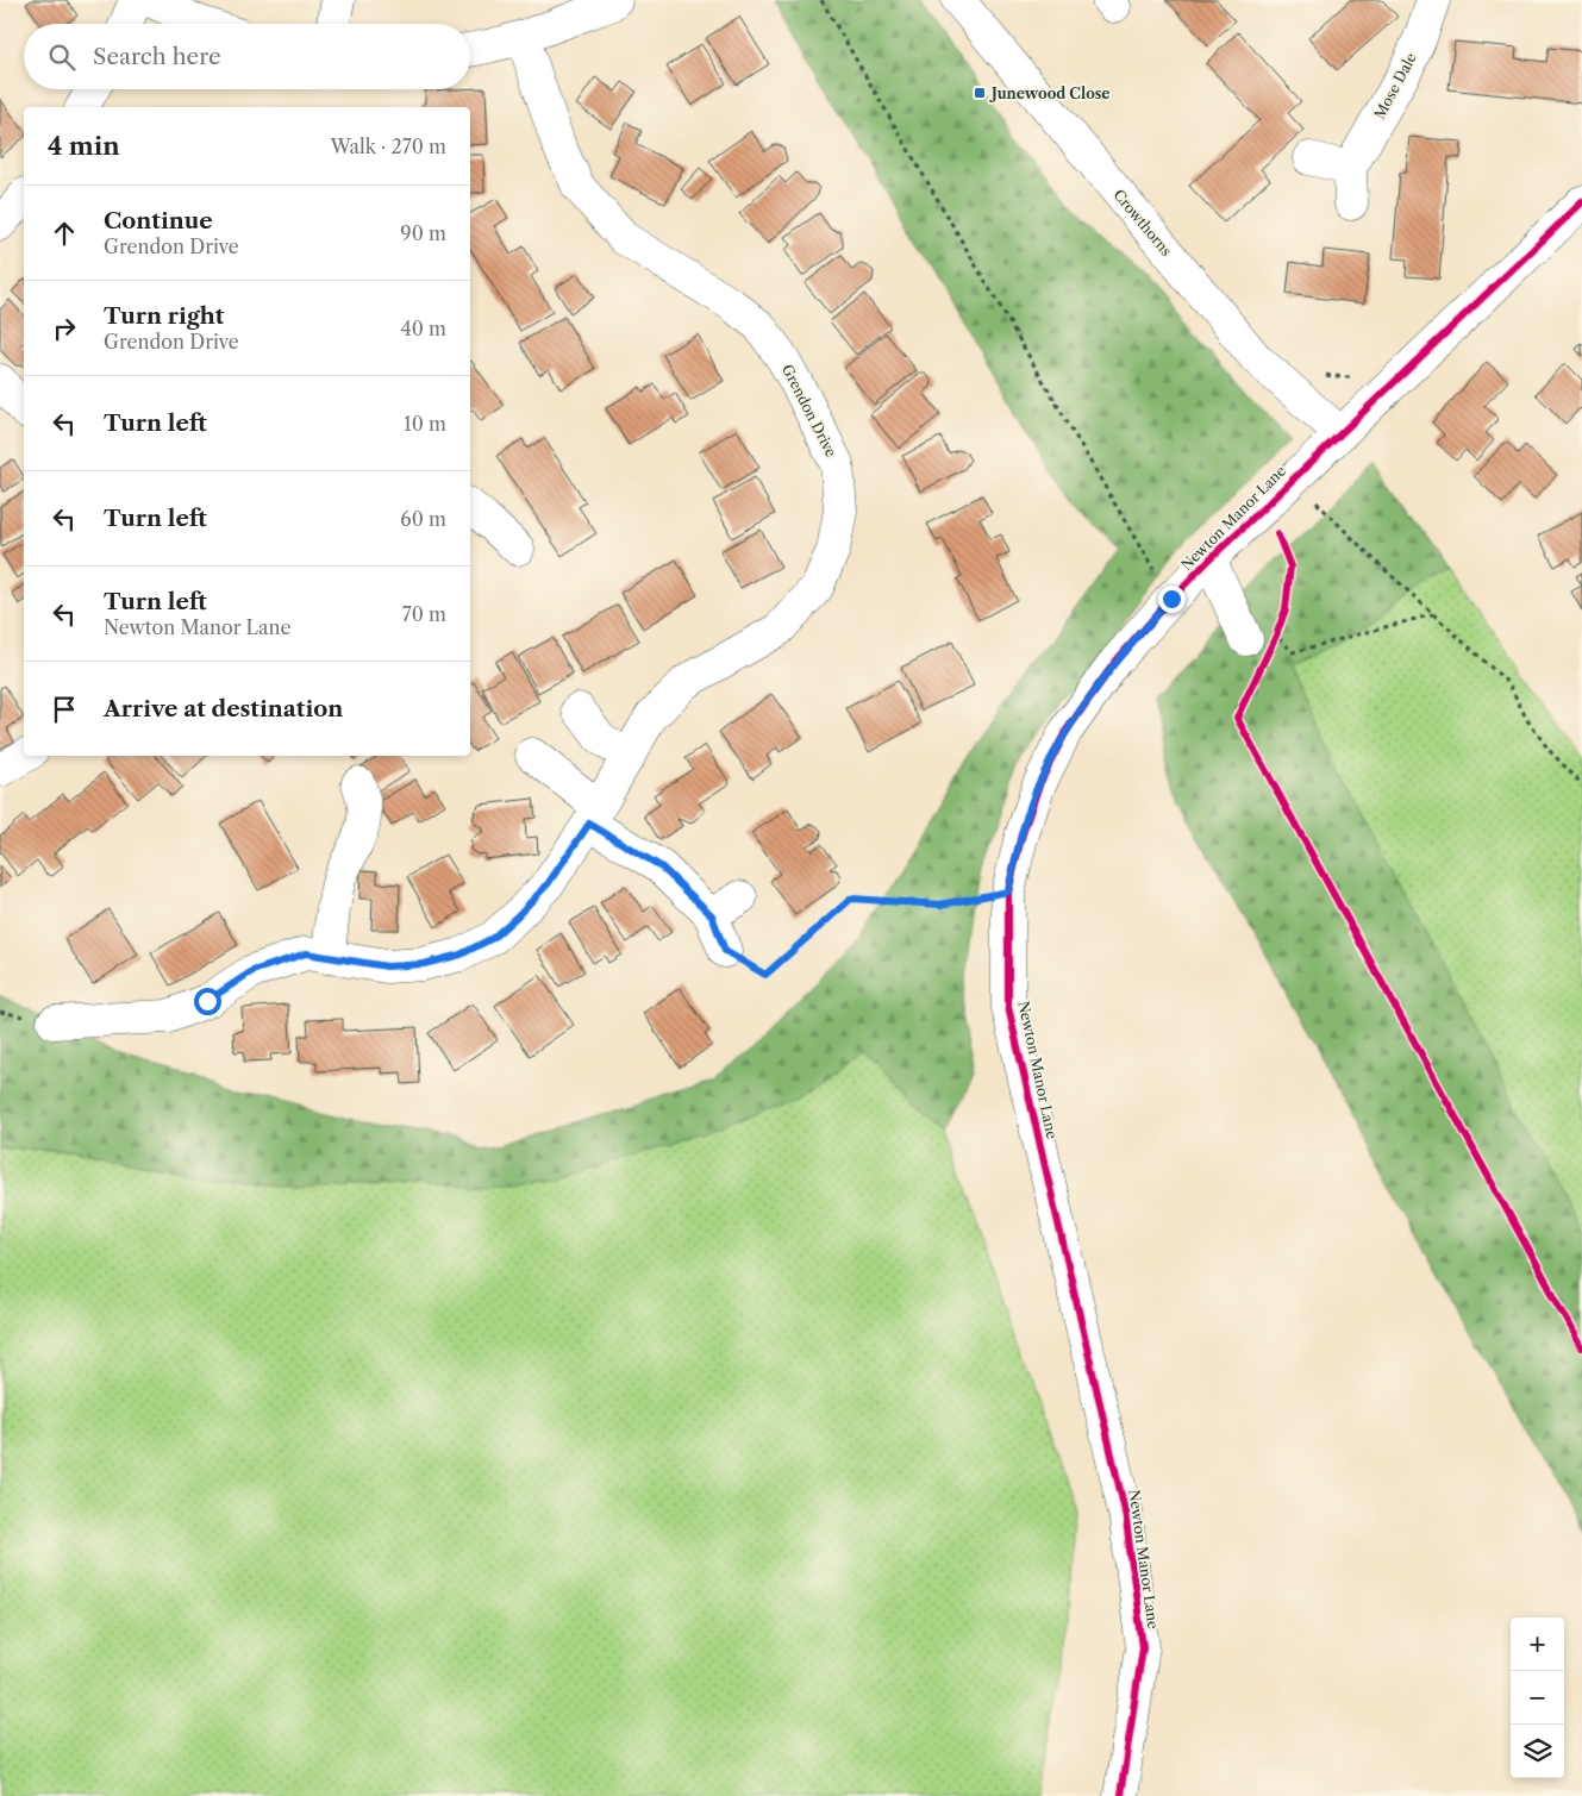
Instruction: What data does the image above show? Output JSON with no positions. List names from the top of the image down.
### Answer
{
  "streets": {
    "street": [
      "Mose Dale",
      "Crowthorns",
      "Grendon Drive",
      "Newton Manor Lane"
    ]
  },
  "crossings": [
    ["Crowthorns", "Newton Manor Lane"]
  ],
  "places": {
    "transit": ["Junewood Close"]
  },
  "page": {
    "search": "Search here",
    "heading": ["4 min", "Walk · 270 m"],
    "list": [
      ["Continue", "Grendon Drive", "90 m"],
      ["Turn right", "Grendon Drive", "40 m"],
      ["Turn left", "10 m"],
      ["Turn left", "60 m"],
      ["Turn left", "Newton Manor Lane", "70 m"],
      "Arrive at destination"
    ],
    "map_buttons": ["+", "−"]
  }
}
